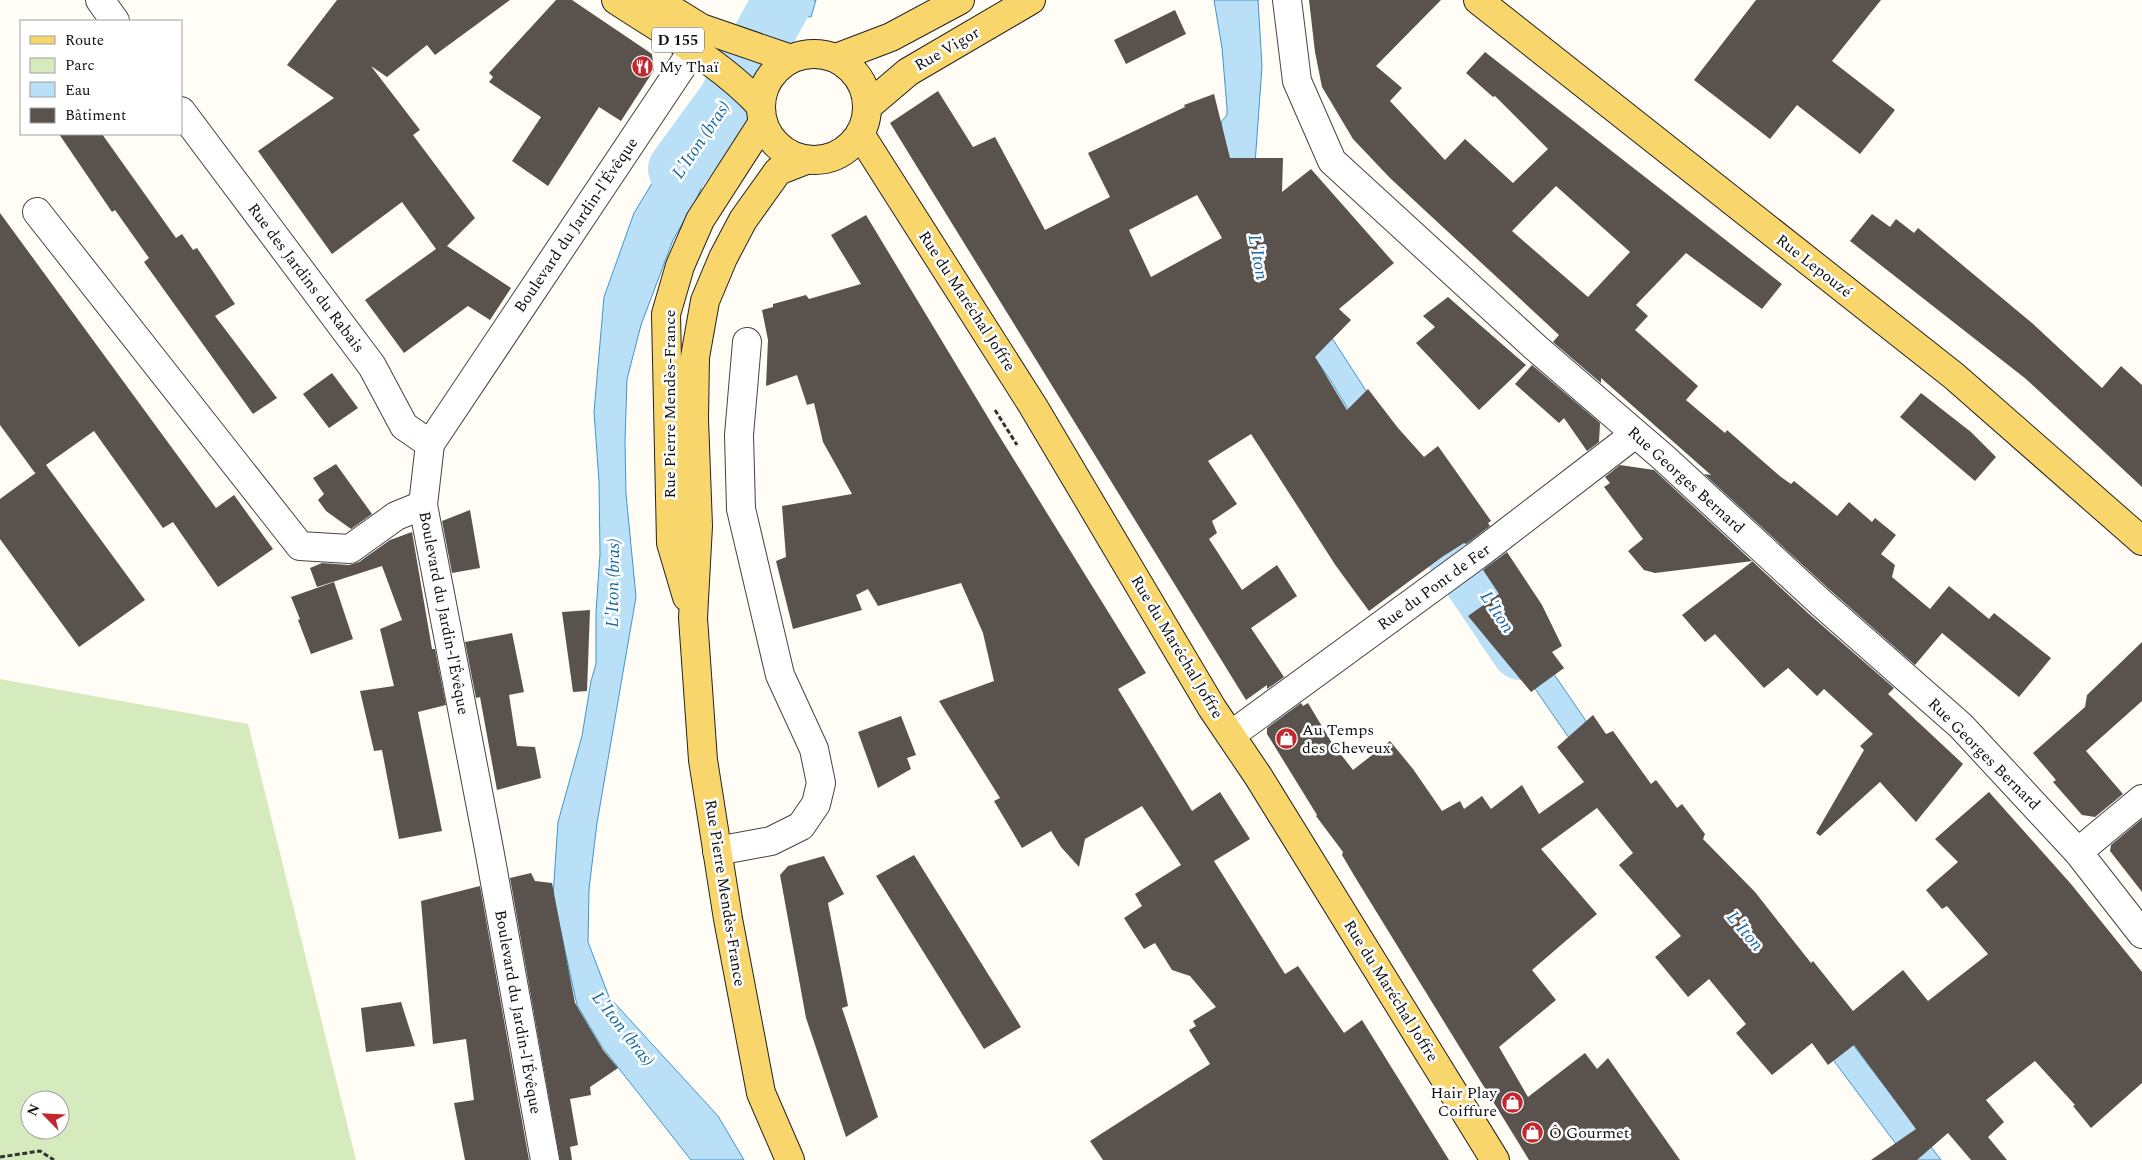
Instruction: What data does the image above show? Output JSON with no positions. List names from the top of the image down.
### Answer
{
  "streets": {
    "main road": [
      "D 155",
      "Rue Vigor",
      "Rue Lepouzé",
      "Rue du Maréchal Joffre",
      "Rue Pierre Mendès-France"
    ],
    "street": [
      "Boulevard du Jardin-l'Évêque",
      "Rue des Jardins du Rabais",
      "Rue Georges Bernard",
      "Rue du Pont de Fer"
    ]
  },
  "crossings": [
    ["D 155", "Rue Vigor"],
    ["D 155", "Boulevard du Jardin-l'Évêque"],
    ["D 155", "Rue du Maréchal Joffre"],
    ["D 155", "Rue Pierre Mendès-France"],
    ["Rue Vigor", "Rue du Maréchal Joffre"],
    ["Rue Vigor", "Rue Pierre Mendès-France"],
    ["Boulevard du Jardin-l'Évêque", "Rue des Jardins du Rabais"],
    ["Rue du Maréchal Joffre", "Rue Pierre Mendès-France"],
    ["Rue du Maréchal Joffre", "Rue du Pont de Fer"],
    ["Rue Georges Bernard", "Rue du Pont de Fer"]
  ],
  "water": ["L'Iton (bras)", "L'Iton"],
  "places": {
    "restaurant": ["My Thaï"],
    "shop": ["Au Temps des Cheveux", "Hair Play Coiffure", "Ô Gourmet"]
  },
  "legend": [
    "Route",
    "Parc",
    "Eau",
    "Bâtiment"
  ],
  "north": "top left"
}
